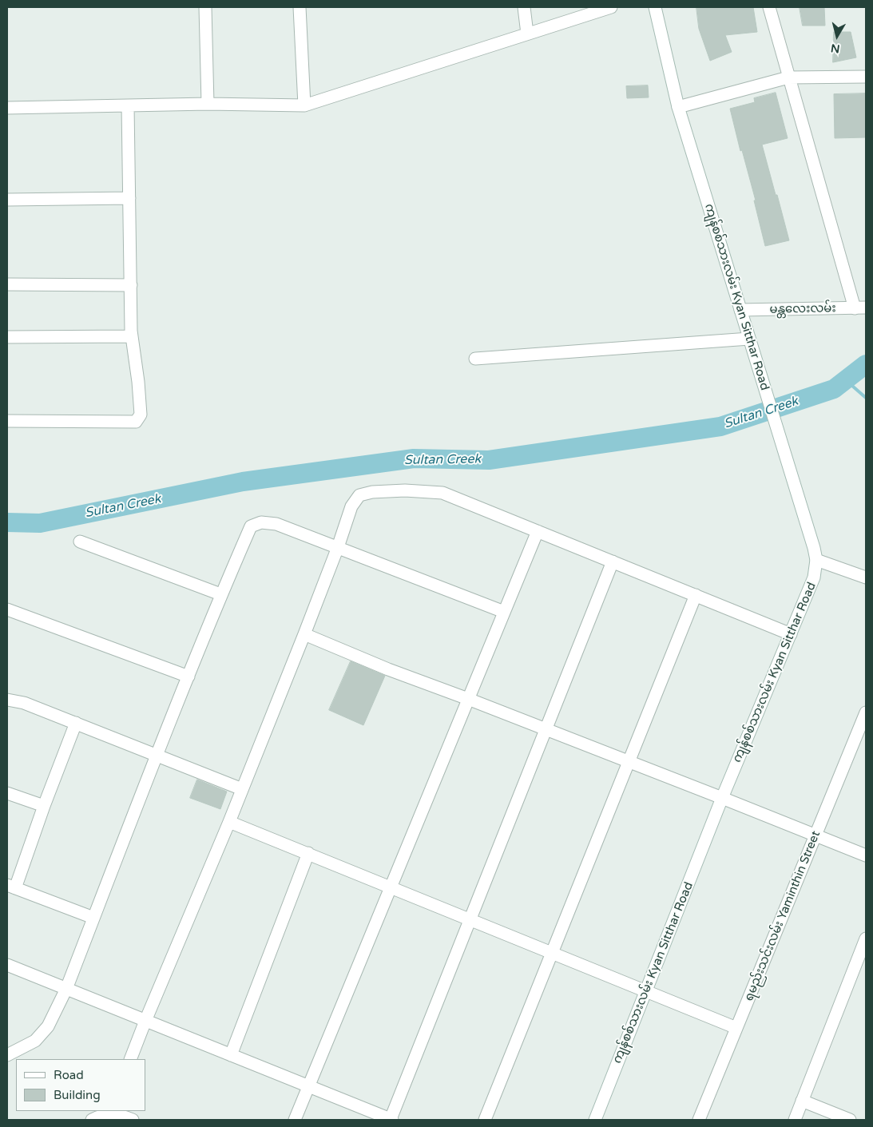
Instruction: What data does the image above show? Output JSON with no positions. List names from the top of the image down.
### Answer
{
  "streets": {
    "street": ["ကျန်စစ်သားလမ်း Kyan Sitthar Road", "မန္တလေးလမ်း", "ရမည်းသင်းလမ်း Yaminthin Street"]
  },
  "crossings": [
    ["ကျန်စစ်သားလမ်း Kyan Sitthar Road", "မန္တလေးလမ်း"]
  ],
  "water": ["Sultan Creek"],
  "legend": ["Road", "Building"],
  "north": "bottom"
}
